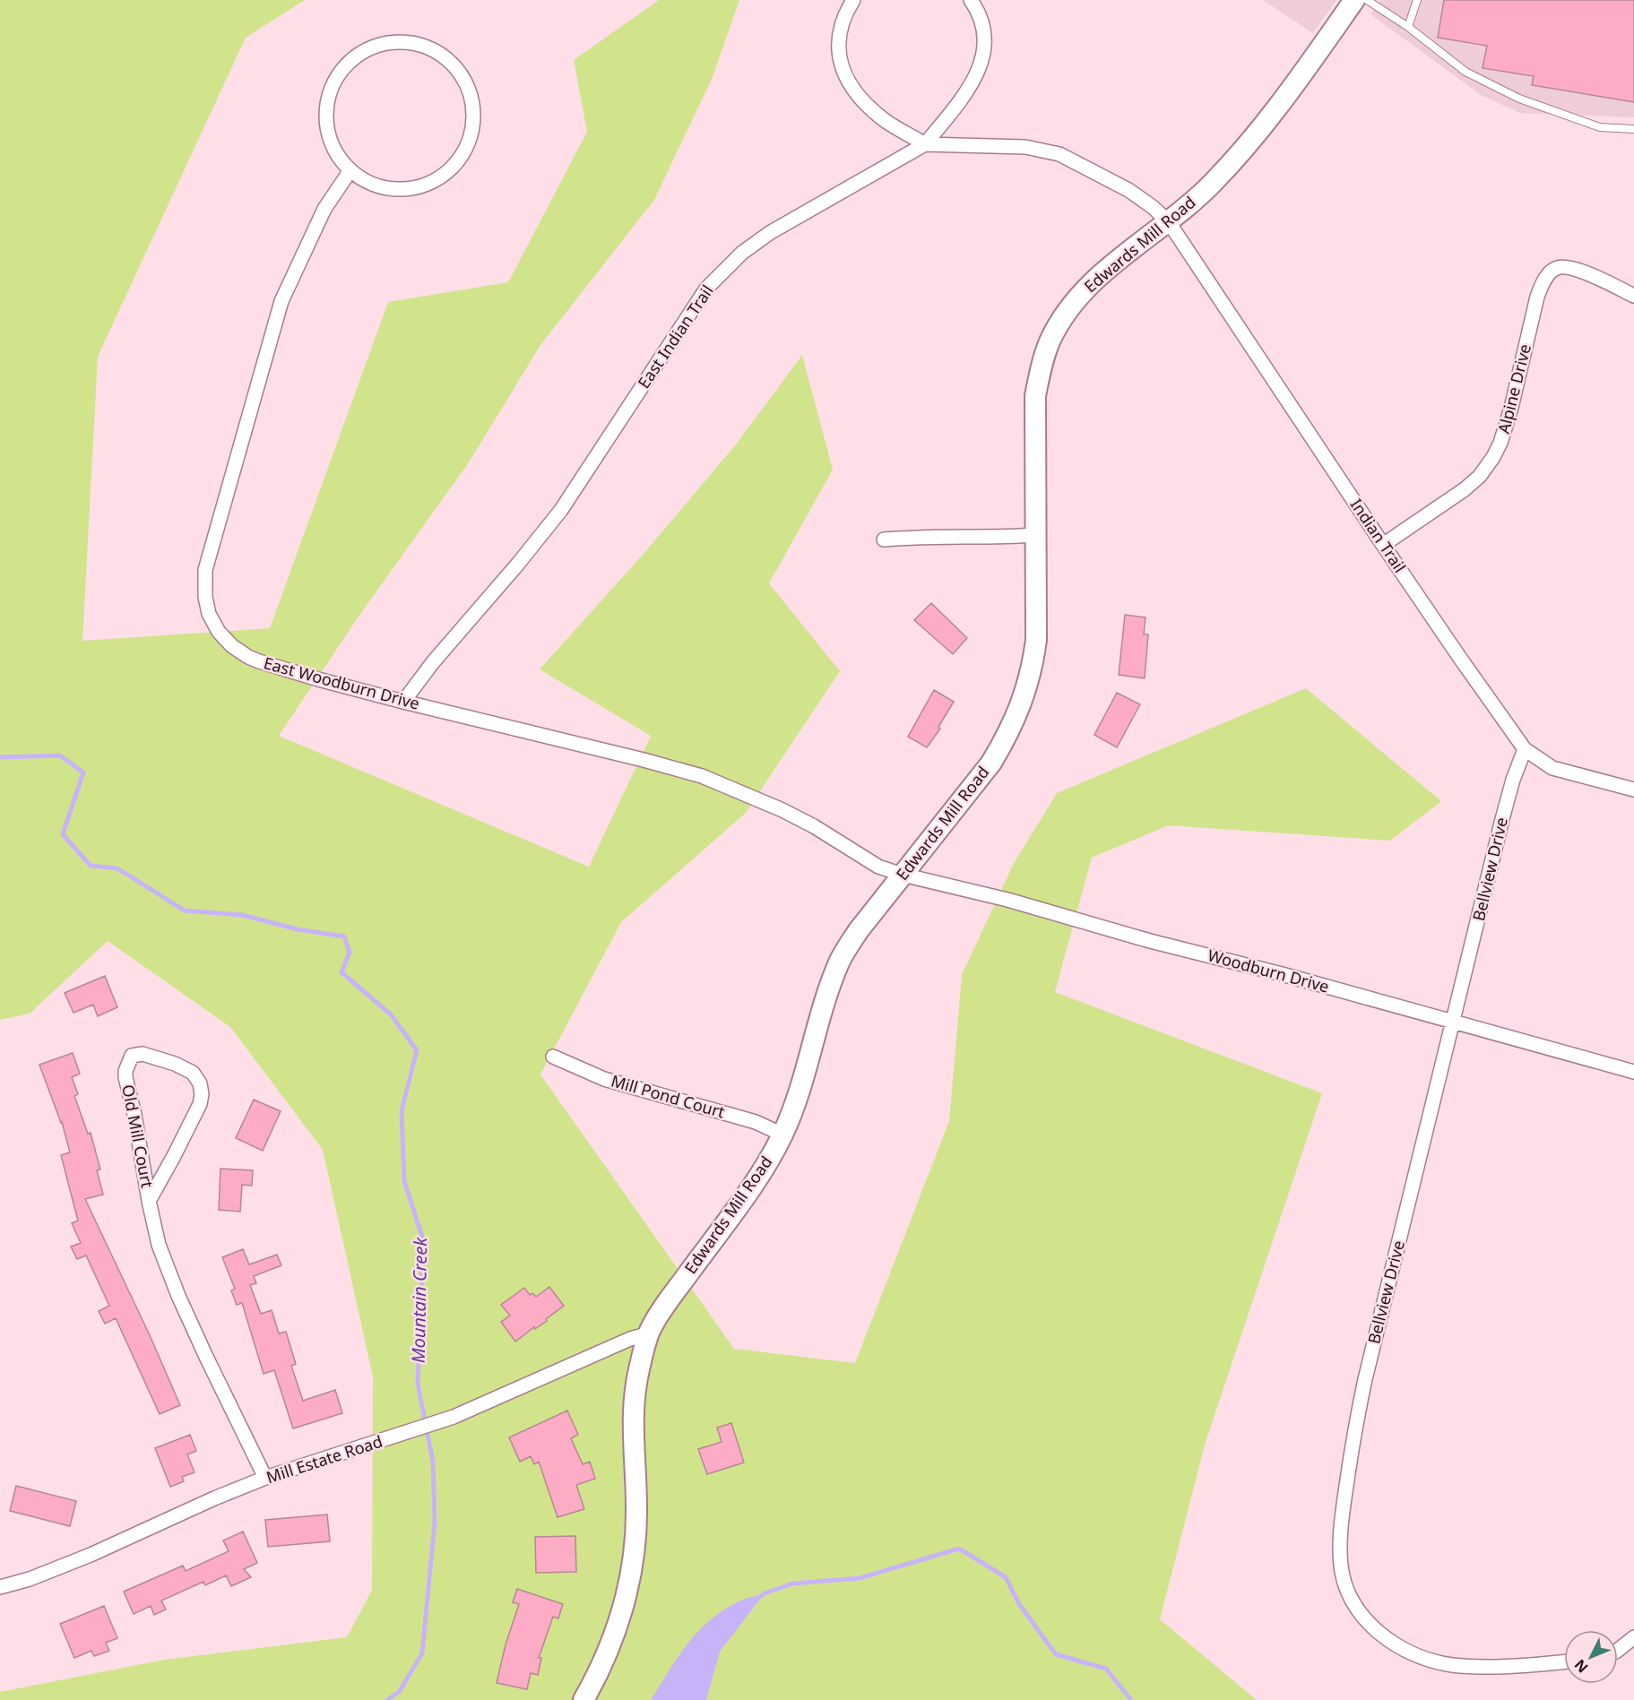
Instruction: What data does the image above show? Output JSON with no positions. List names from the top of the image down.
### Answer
{
  "streets": {
    "street": [
      "Edwards Mill Road",
      "East Indian Trail",
      "Alpine Drive",
      "Indian Trail",
      "East Woodburn Drive",
      "Bellview Drive",
      "Woodburn Drive",
      "Mill Pond Court",
      "Old Mill Court",
      "Mill Estate Road"
    ]
  },
  "crossings": [
    ["Edwards Mill Road", "Indian Trail"],
    ["Edwards Mill Road", "East Woodburn Drive"],
    ["Edwards Mill Road", "Woodburn Drive"],
    ["Edwards Mill Road", "Mill Pond Court"],
    ["Edwards Mill Road", "Mill Estate Road"],
    ["East Indian Trail", "East Woodburn Drive"],
    ["Alpine Drive", "Indian Trail"],
    ["Indian Trail", "Bellview Drive"],
    ["East Woodburn Drive", "Woodburn Drive"],
    ["Bellview Drive", "Woodburn Drive"],
    ["Old Mill Court", "Mill Estate Road"]
  ],
  "water": ["Mountain Creek"],
  "north": "bottom left"
}
